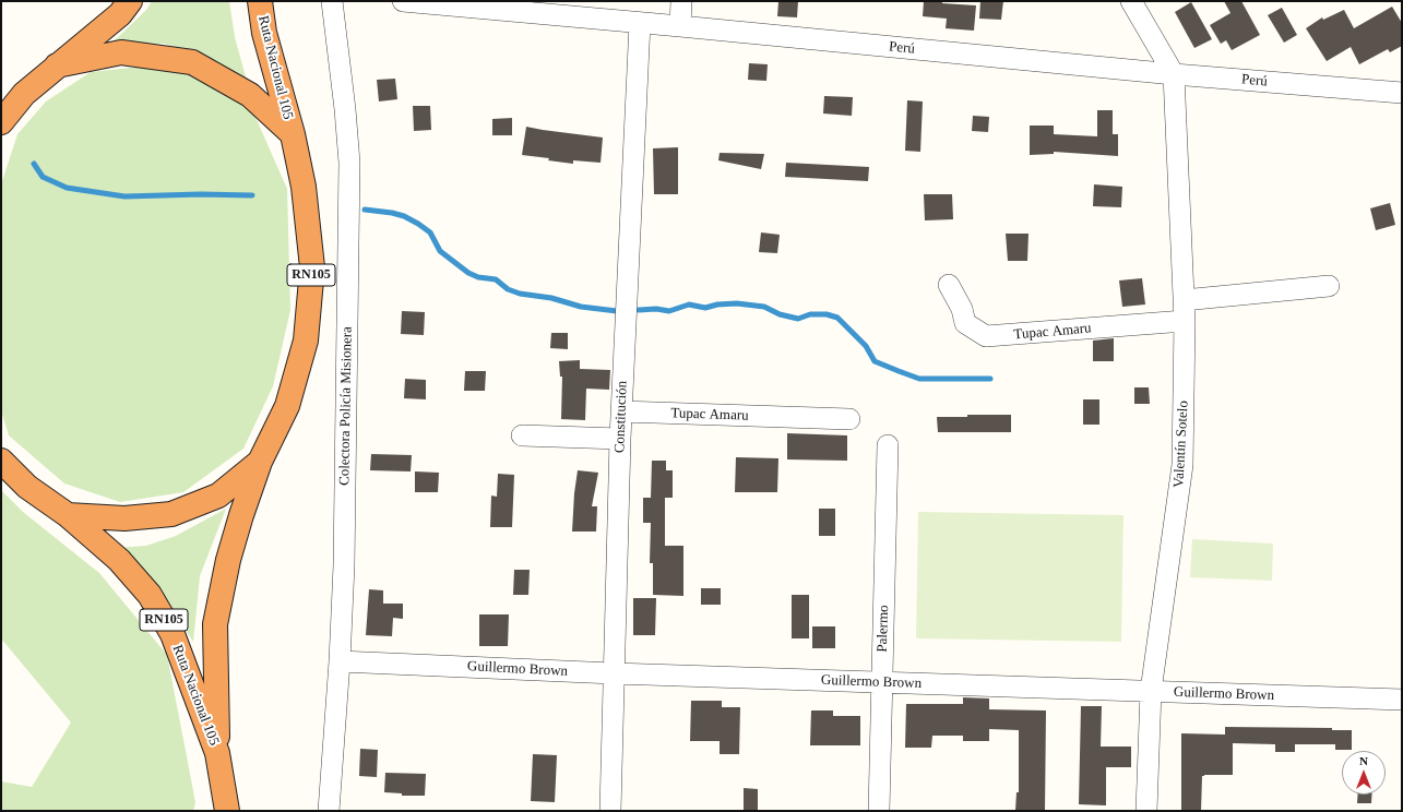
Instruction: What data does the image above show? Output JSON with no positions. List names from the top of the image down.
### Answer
{
  "streets": {
    "highway": ["Ruta Nacional 105", "RN105"],
    "street": [
      "Perú",
      "Tupac Amaru",
      "Colectora Policía Misionera",
      "Constitución",
      "Valentín Sotelo",
      "Palermo",
      "Guillermo Brown"
    ]
  },
  "crossings": [
    ["Perú", "Constitución"],
    ["Perú", "Valentín Sotelo"],
    ["Ruta Nacional 105", "RN105"],
    ["Tupac Amaru", "Constitución"],
    ["Tupac Amaru", "Valentín Sotelo"],
    ["Colectora Policía Misionera", "Guillermo Brown"],
    ["Constitución", "Guillermo Brown"],
    ["Valentín Sotelo", "Guillermo Brown"],
    ["Palermo", "Guillermo Brown"]
  ],
  "north": "top"
}
